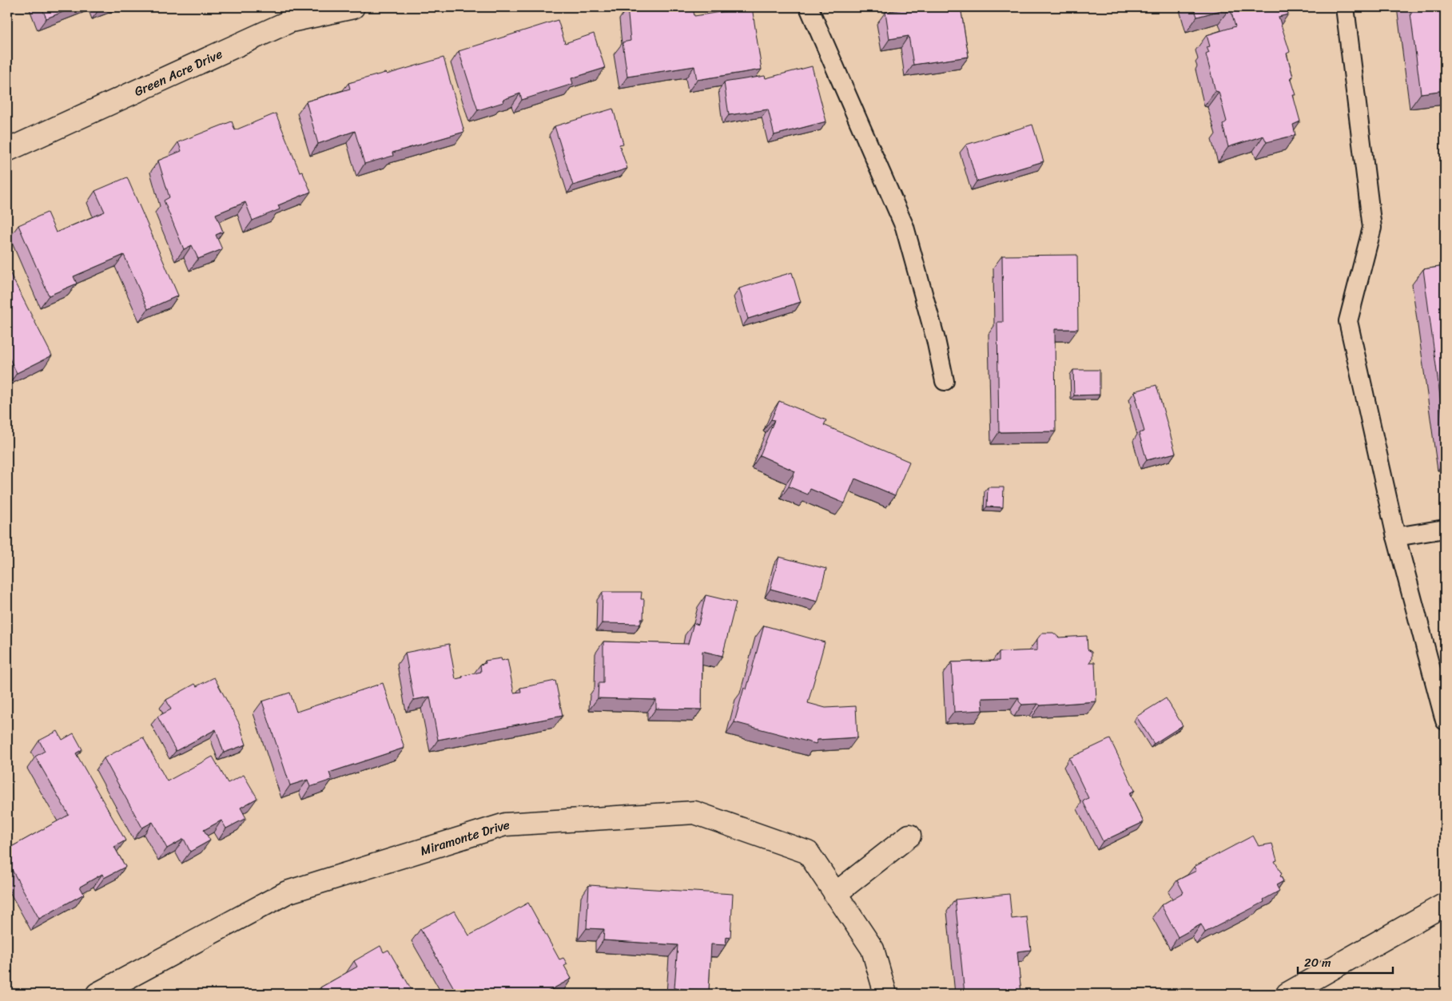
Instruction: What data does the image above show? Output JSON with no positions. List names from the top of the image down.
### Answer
{
  "streets": {
    "street": ["Green Acre Drive", "Miramonte Drive"]
  },
  "scale_bar": "20 m"
}
